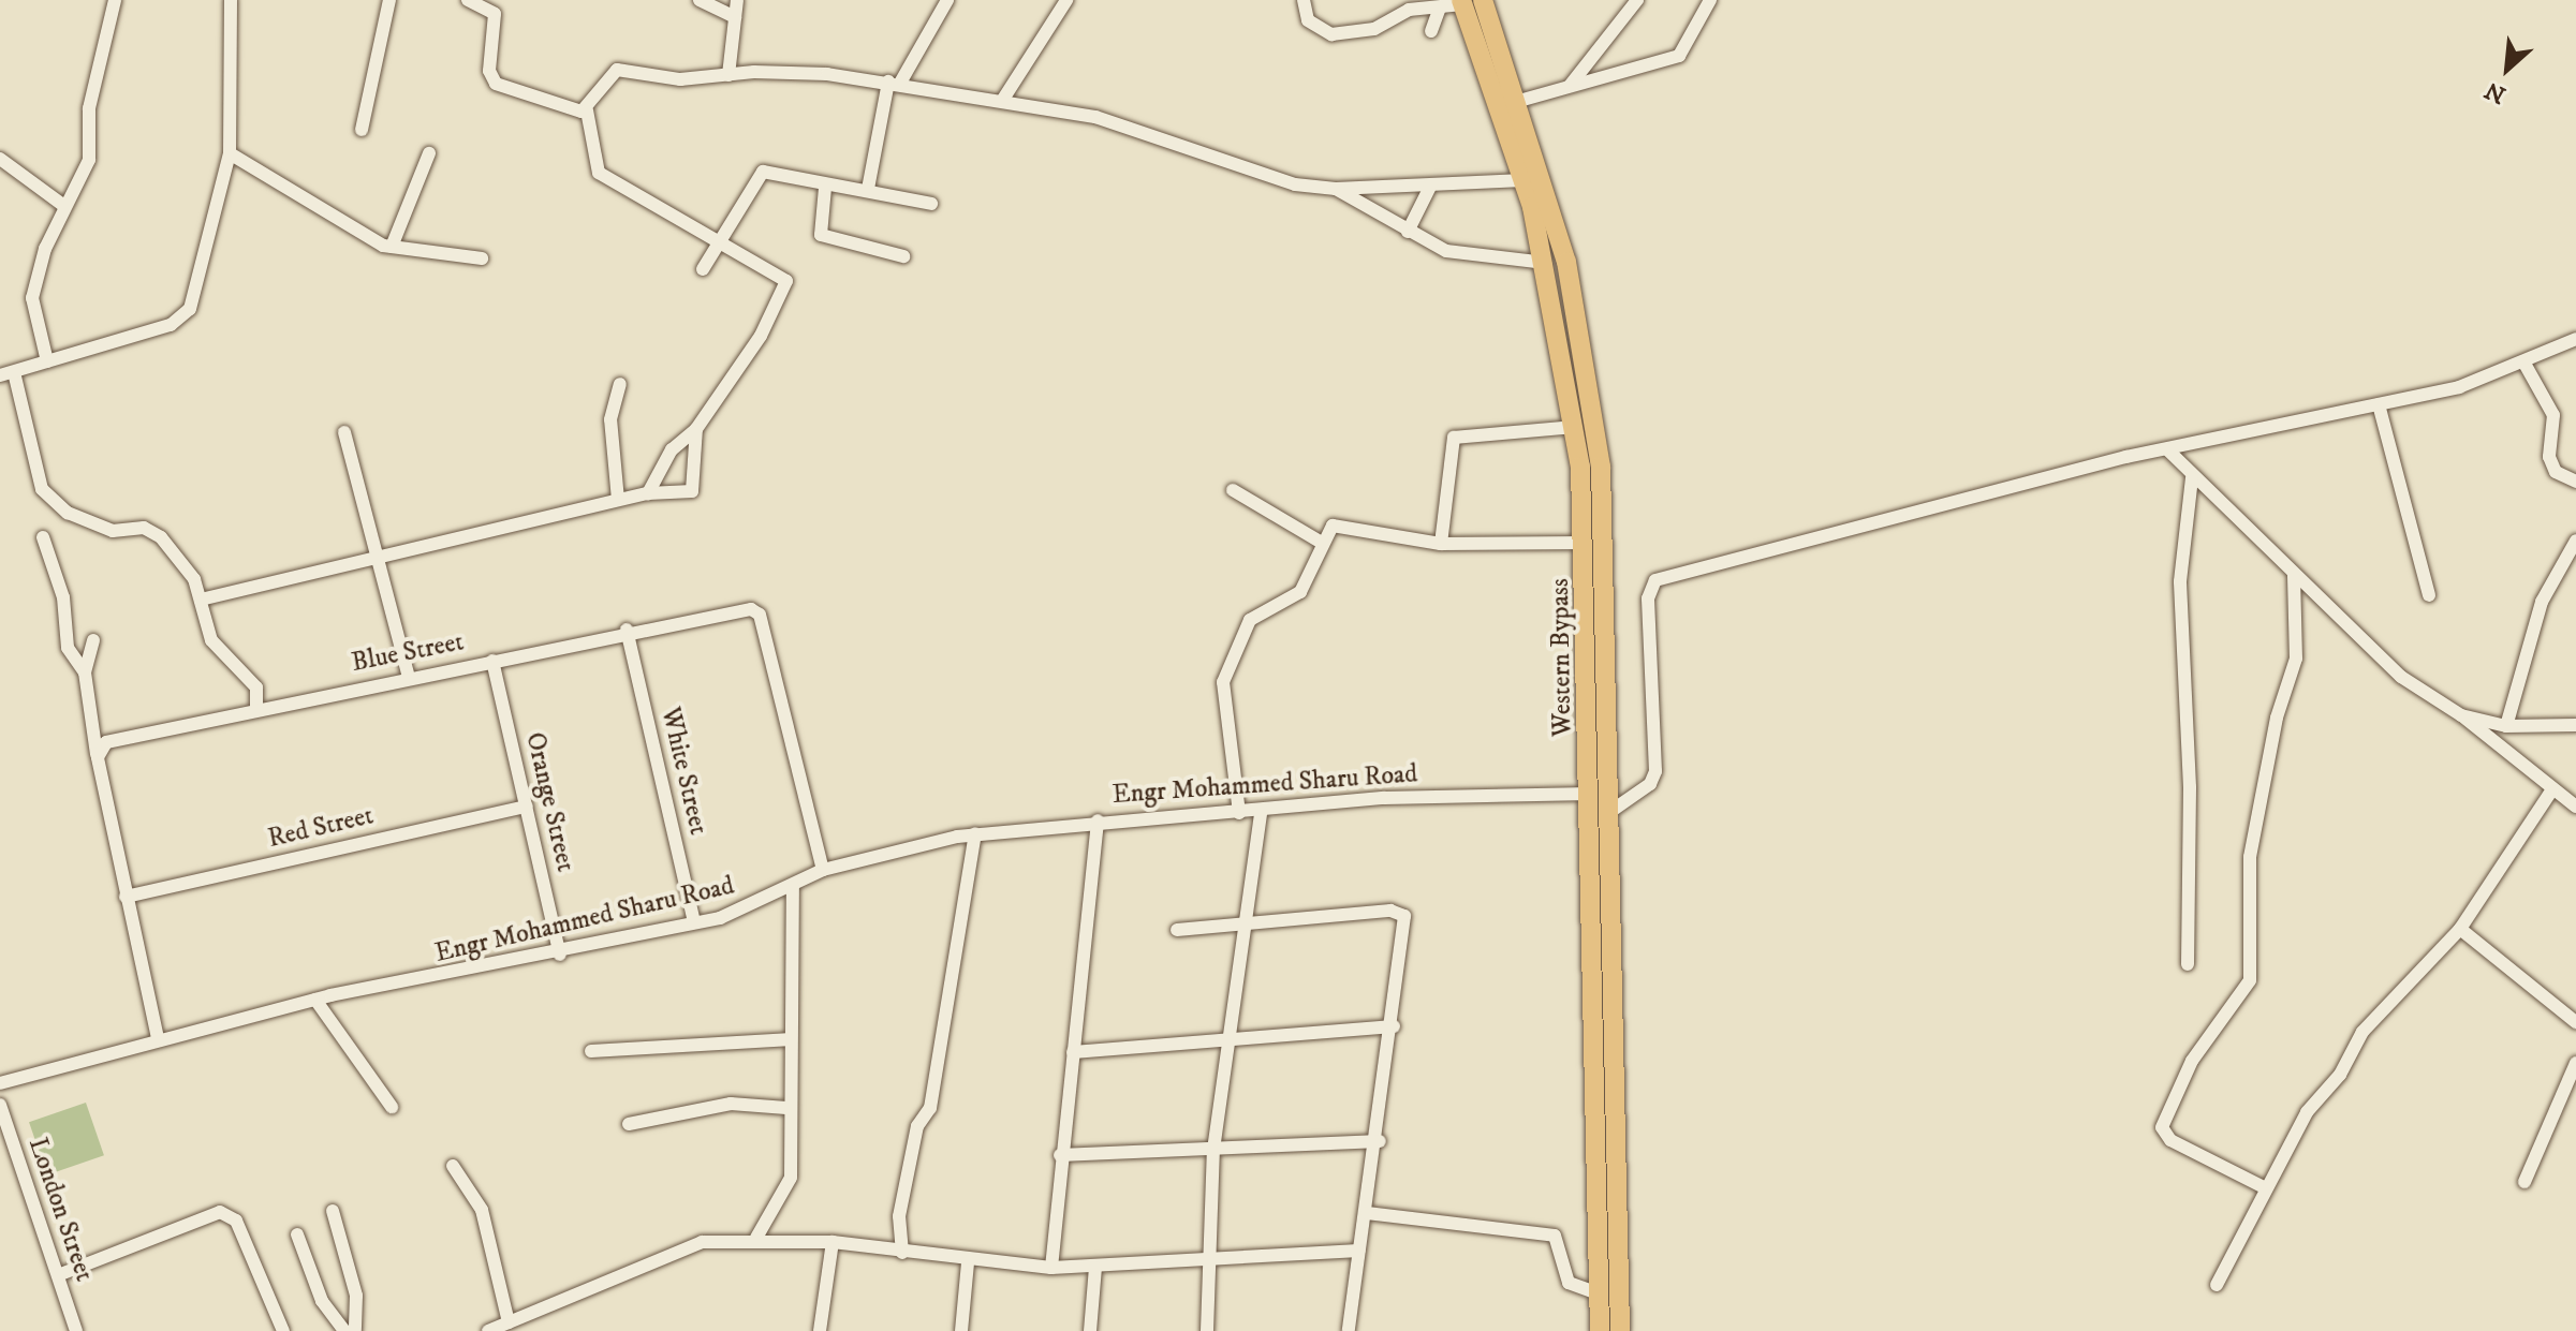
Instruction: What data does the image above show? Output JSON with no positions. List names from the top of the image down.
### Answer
{
  "streets": {
    "main road": ["Western Bypass"],
    "street": [
      "Blue Street",
      "White Street",
      "Engr Mohammed Sharu Road",
      "Orange Street",
      "Red Street",
      "London Street"
    ]
  },
  "crossings": [
    ["Blue Street", "White Street"],
    ["Blue Street", "Engr Mohammed Sharu Road"],
    ["Blue Street", "Orange Street"],
    ["Western Bypass", "Engr Mohammed Sharu Road"],
    ["White Street", "Engr Mohammed Sharu Road"],
    ["Engr Mohammed Sharu Road", "Orange Street"],
    ["Orange Street", "Red Street"]
  ],
  "north": "bottom left"
}
